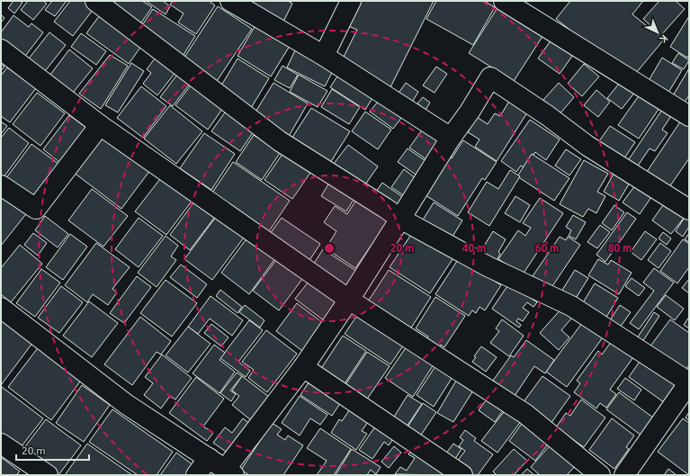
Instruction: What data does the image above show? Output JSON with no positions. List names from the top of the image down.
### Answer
{
  "scale_bar": "20 m",
  "north": "bottom right",
  "rings": [
    "20 m",
    "40 m",
    "60 m",
    "80 m"
  ]
}
